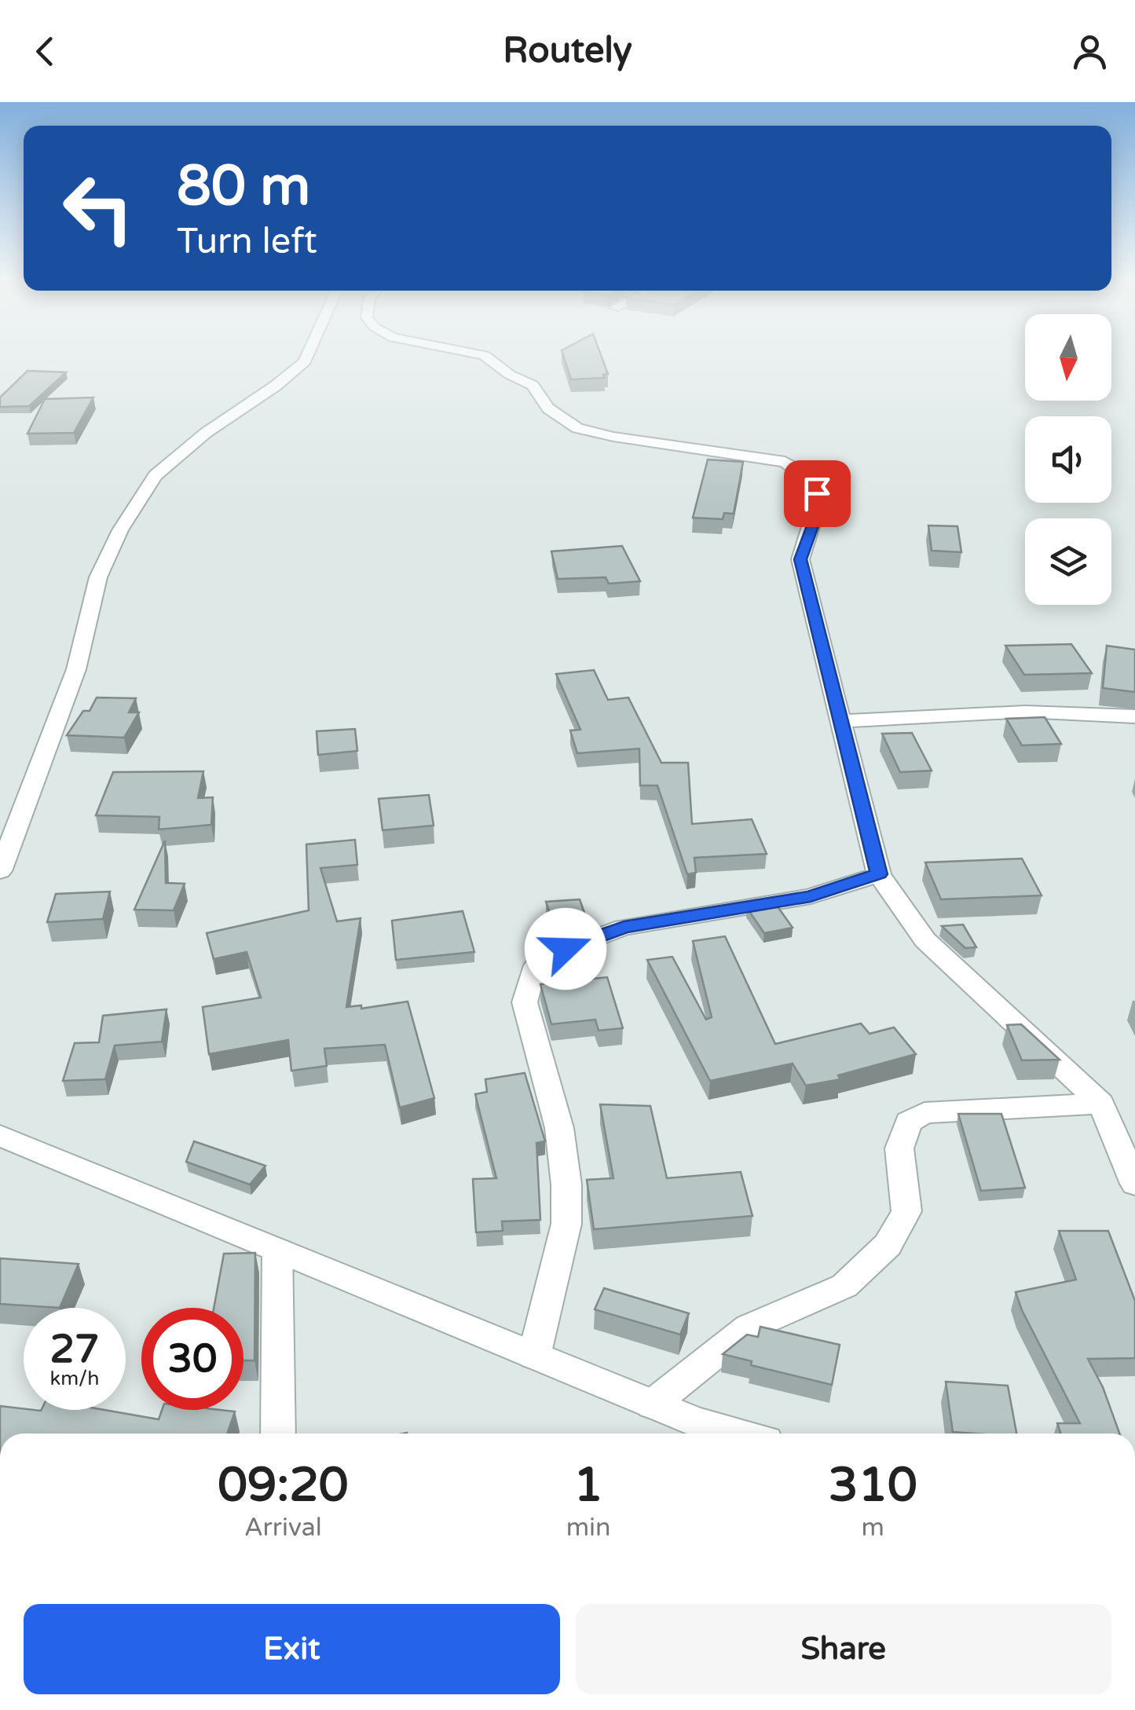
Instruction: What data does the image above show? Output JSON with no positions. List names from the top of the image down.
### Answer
{
  "north": "bottom",
  "page": {
    "header": "Routely",
    "turn": ["80 m", "Turn left"],
    "speed": "27 km/h",
    "limit": "30",
    "eta": [
      "09:20",
      "Arrival",
      "1",
      "min",
      "310",
      "m"
    ],
    "buttons": ["Exit", "Share"]
  }
}
